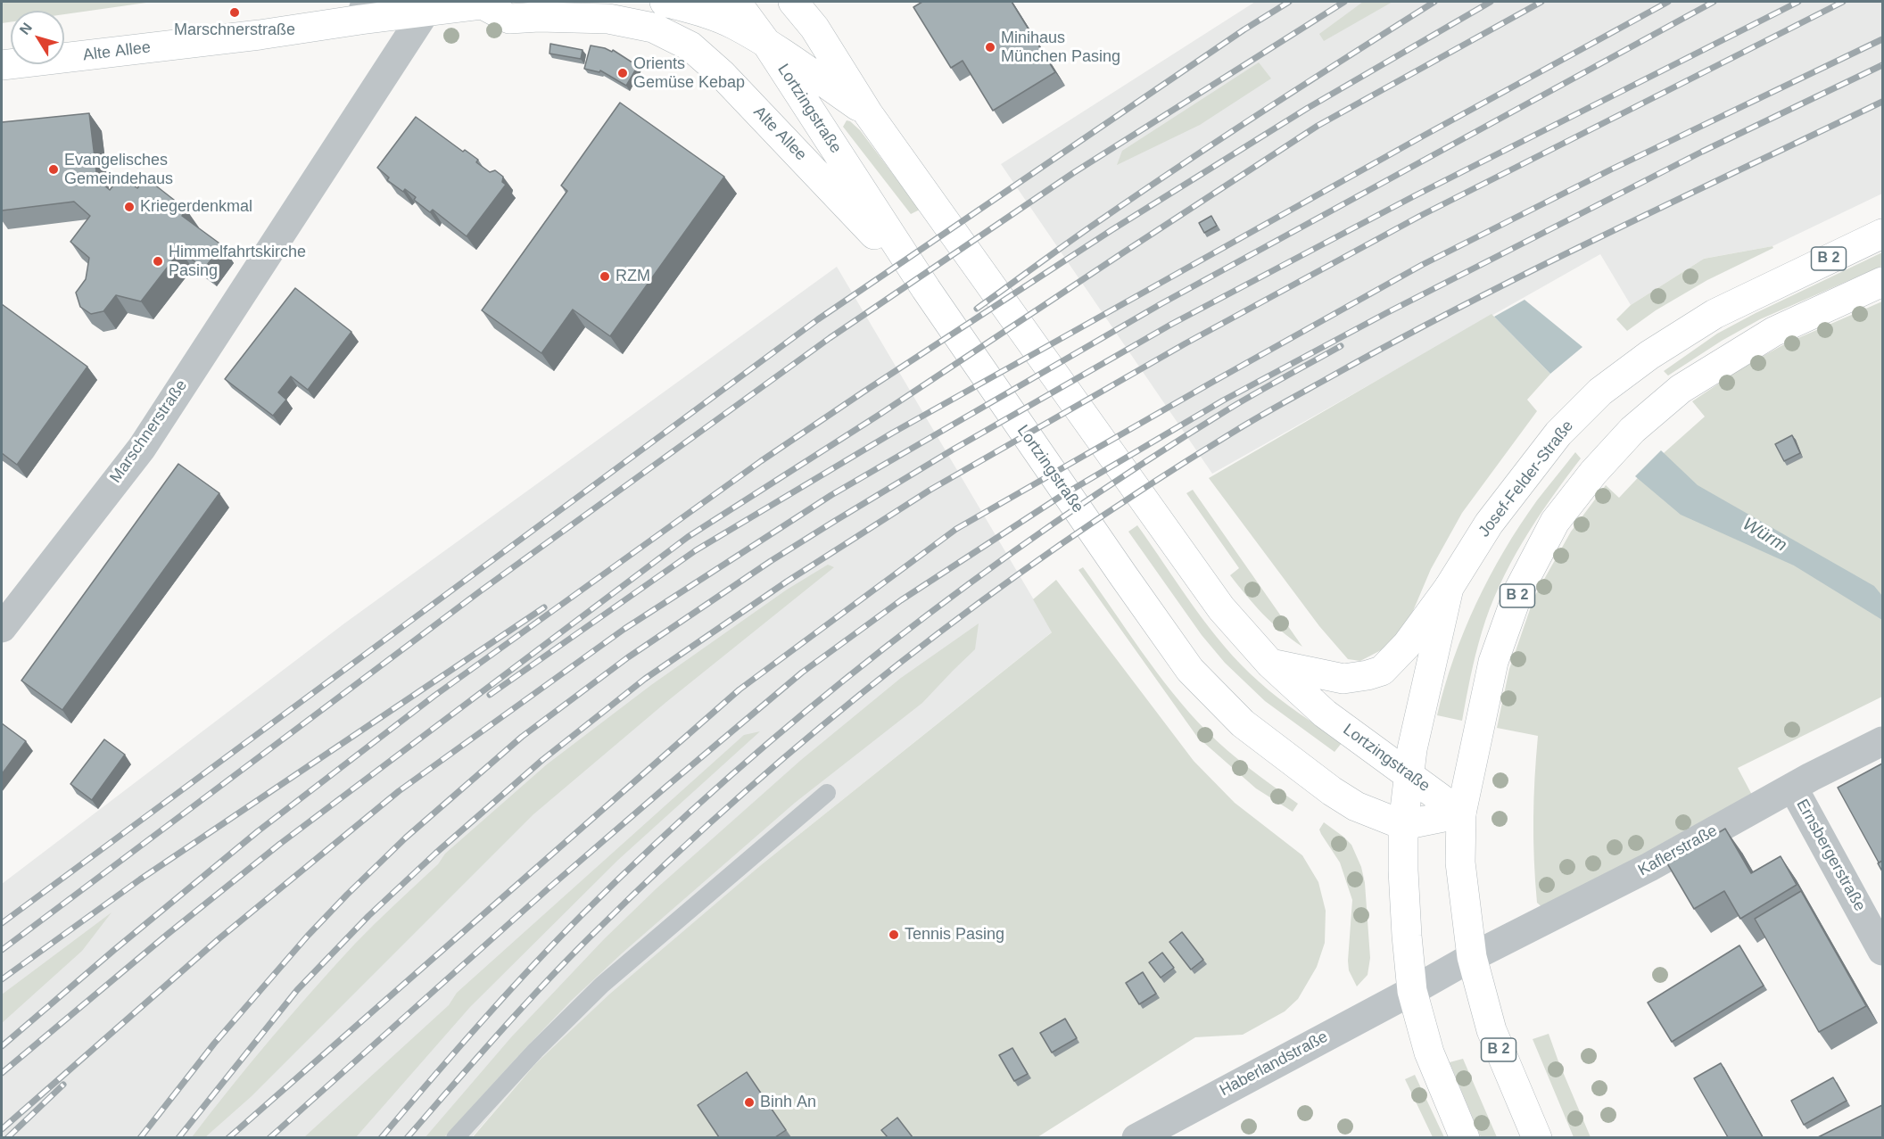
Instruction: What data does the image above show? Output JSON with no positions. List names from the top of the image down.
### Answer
{
  "streets": {
    "main road": [
      "Alte Allee",
      "Lortzingstraße",
      "B 2",
      "Josef-Felder-Straße"
    ],
    "street": [
      "Marschnerstraße",
      "Kaflerstraße",
      "Ernsbergerstraße",
      "Haberlandstraße"
    ]
  },
  "crossings": [
    ["Alte Allee", "Lortzingstraße"],
    ["Alte Allee", "Marschnerstraße"],
    ["Lortzingstraße", "B 2"],
    ["Lortzingstraße", "Josef-Felder-Straße"],
    ["B 2", "Josef-Felder-Straße"],
    ["B 2", "Kaflerstraße"],
    ["B 2", "Haberlandstraße"],
    ["Kaflerstraße", "Ernsbergerstraße"]
  ],
  "water": ["Würm"],
  "places": [
    "Marschnerstraße",
    "Minihaus München Pasing",
    "Orients Gemüse Kebap",
    "Evangelisches Gemeindehaus",
    "Kriegerdenkmal",
    "Himmelfahrtskirche Pasing",
    "RZM",
    "Tennis Pasing",
    "Binh An"
  ],
  "north": "top left"
}
